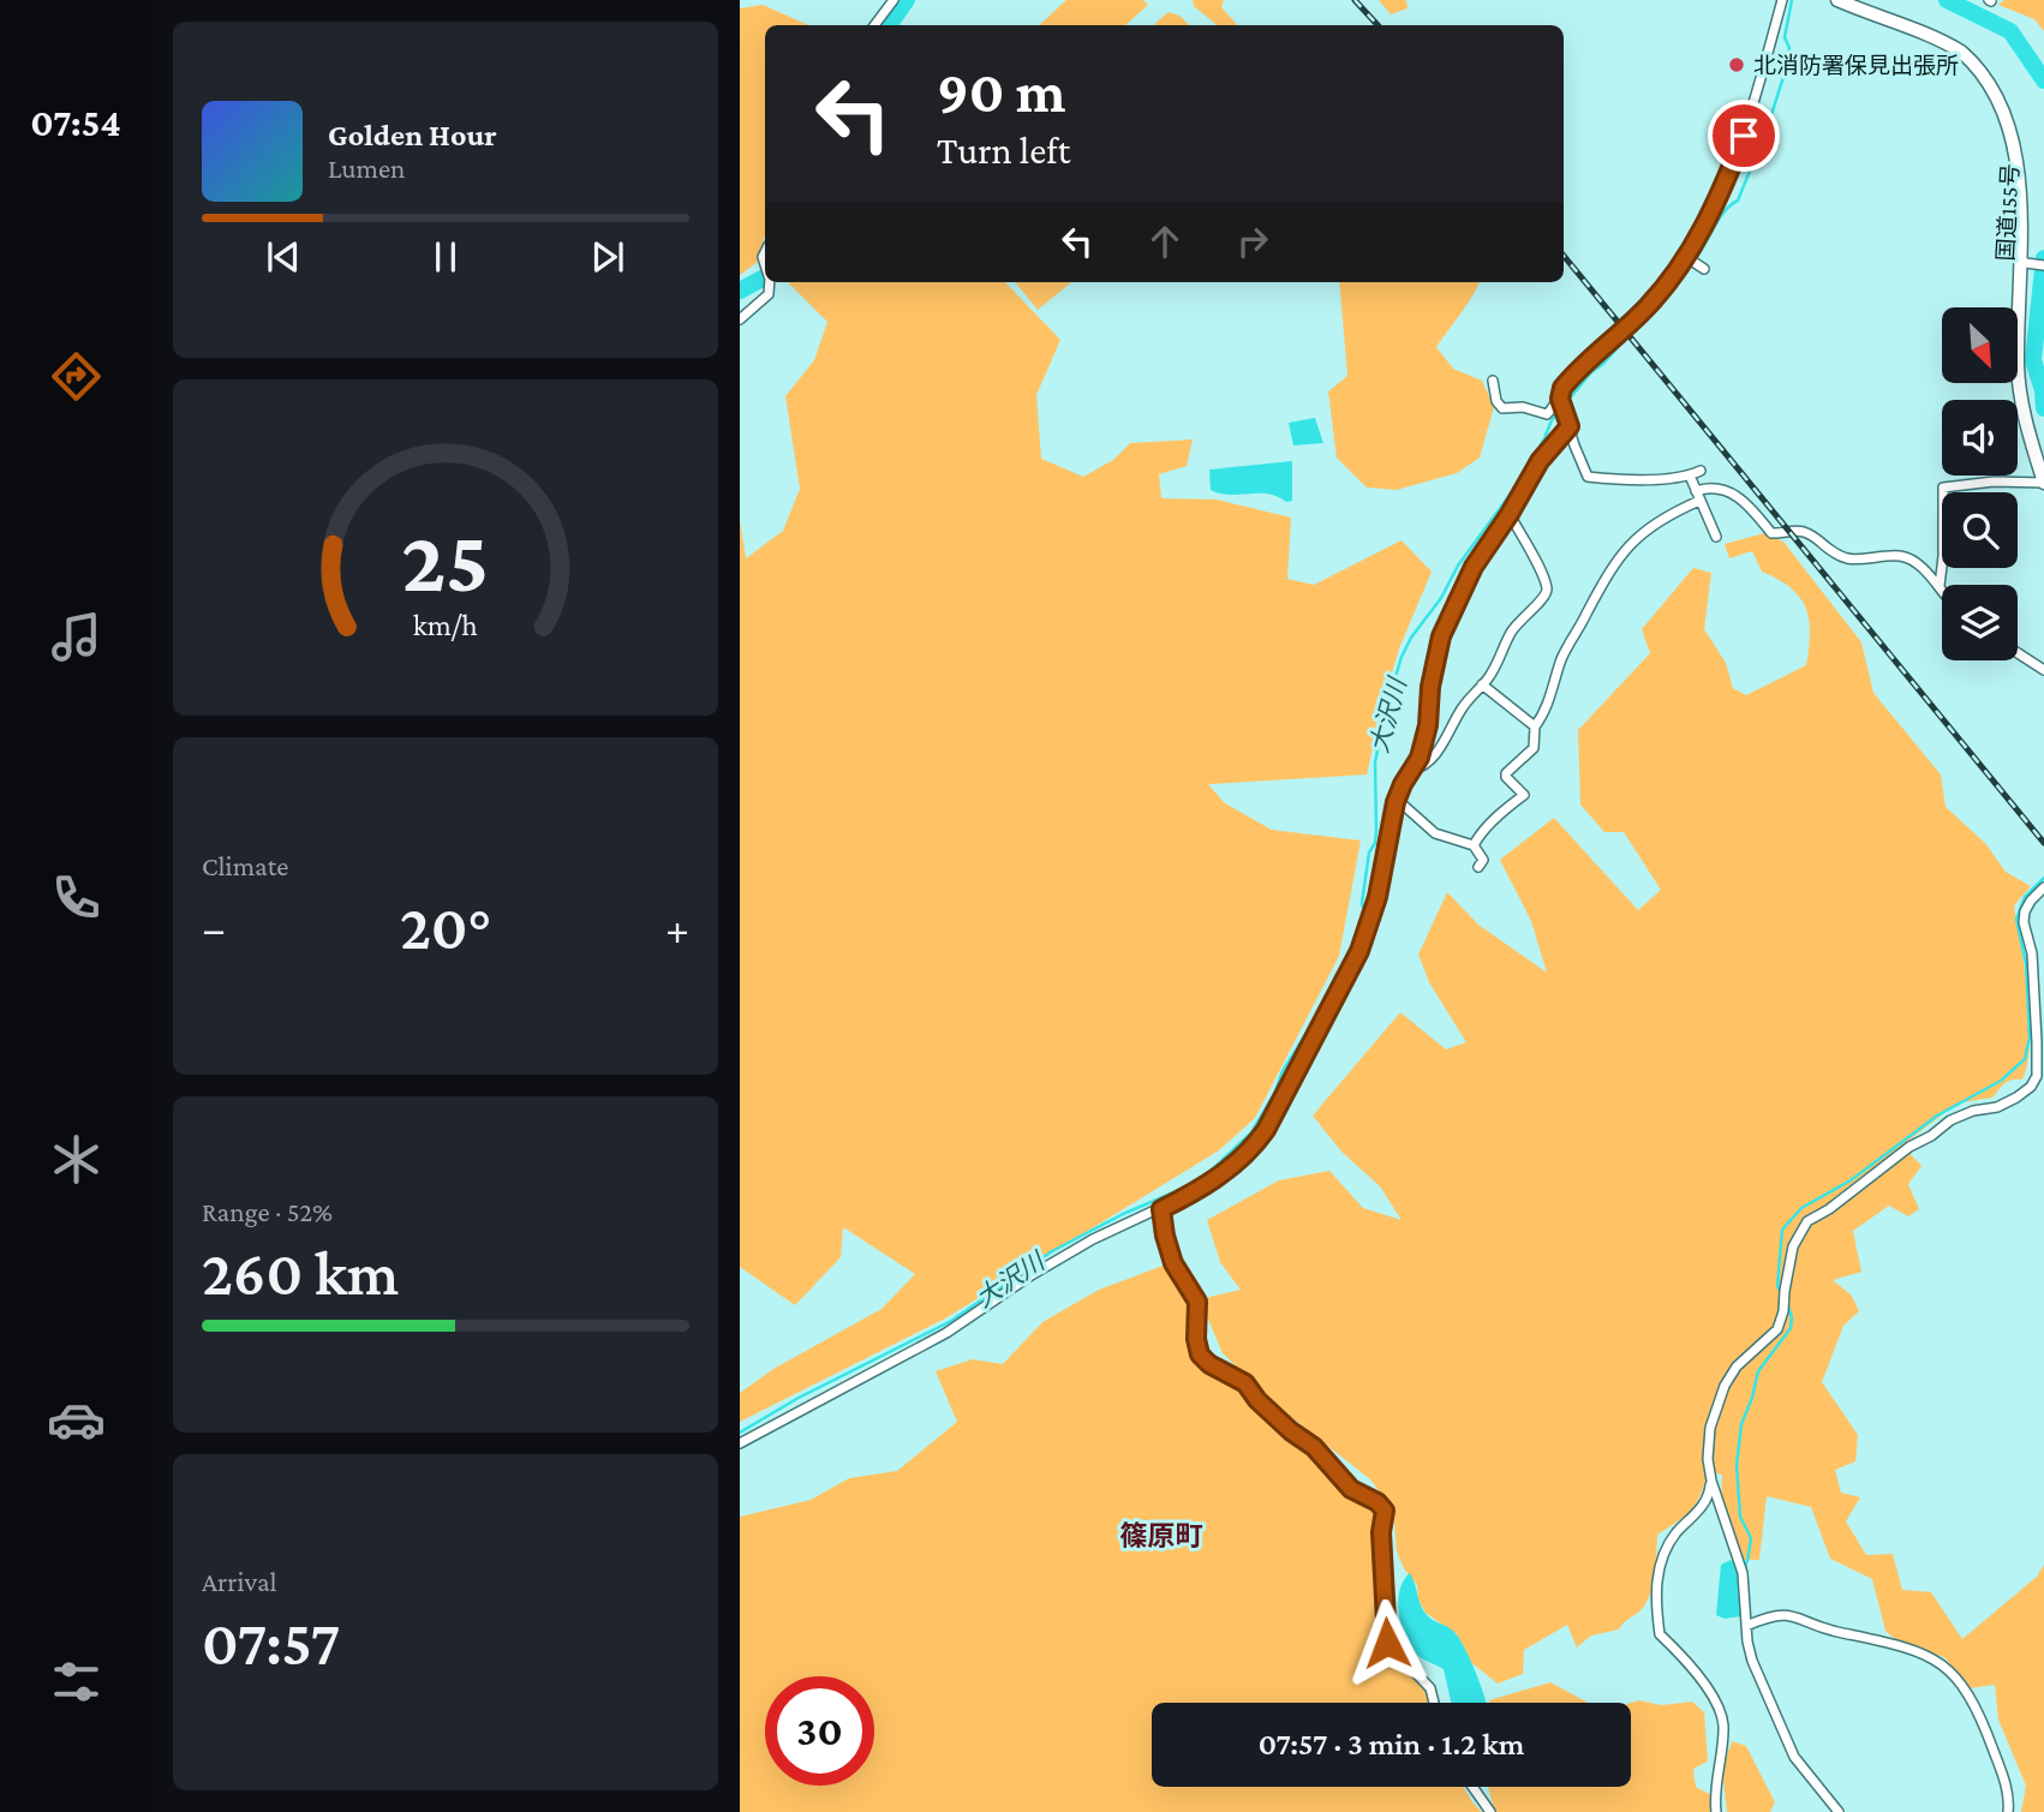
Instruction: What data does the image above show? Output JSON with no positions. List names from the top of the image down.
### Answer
{
  "streets": {
    "highway": ["国道155号"]
  },
  "districts": ["篠原町"],
  "water": ["大沢川"],
  "places": ["北消防署保見出張所"],
  "north": "bottom right",
  "page": {
    "tabs": "07:54",
    "turn": ["90 m", "Turn left"],
    "song": ["Golden Hour", "Lumen"],
    "tile": [
      "Climate",
      ["Range · 52%", "260 km"],
      ["Arrival", "07:57"]
    ],
    "heat": ["−", "20°", "+"],
    "limit": "30",
    "trip": "07:57 · 3 min · 1.2 km",
    "gauge": ["25", "km/h"]
  }
}
